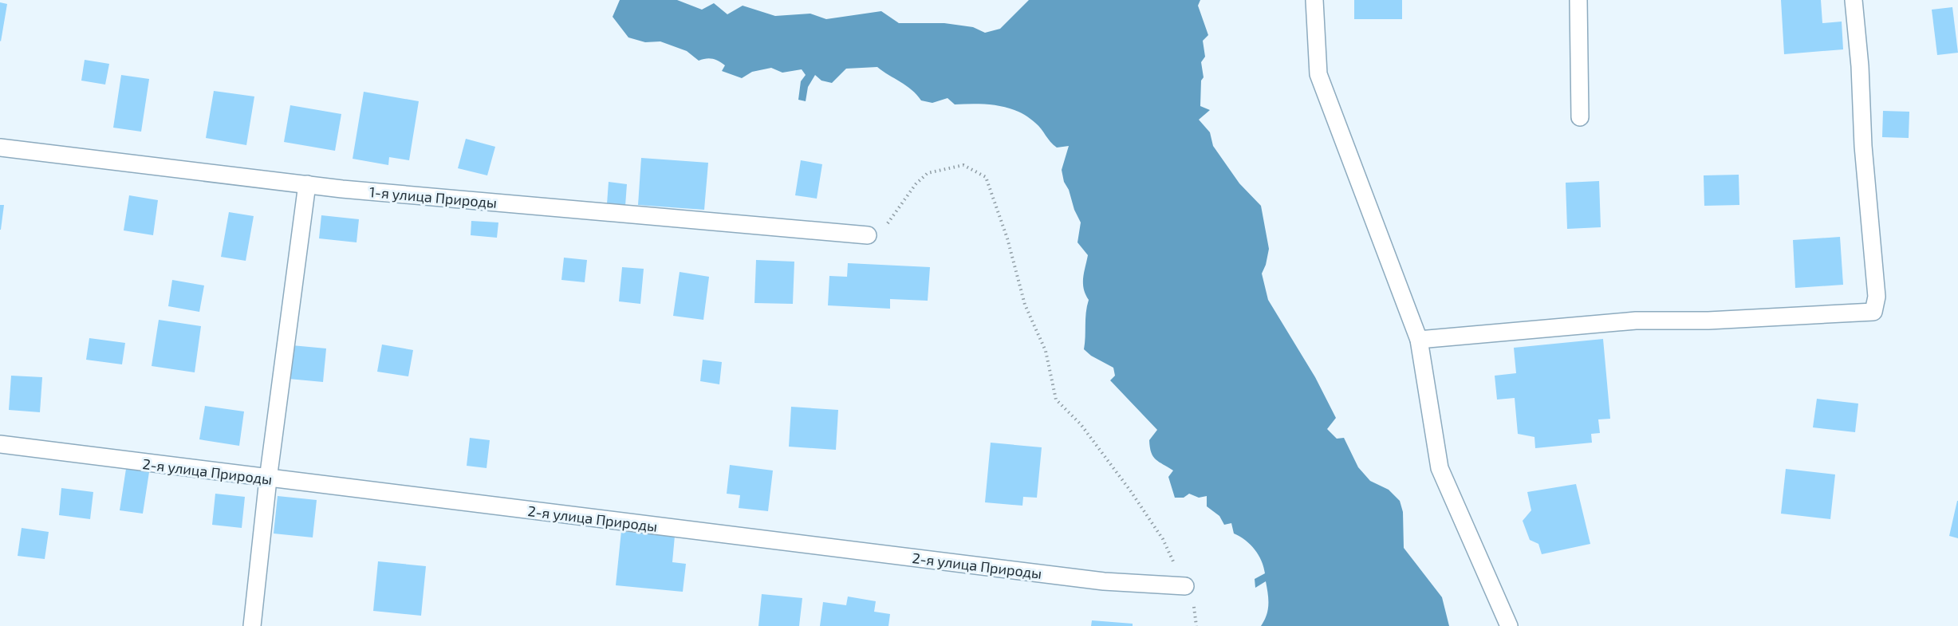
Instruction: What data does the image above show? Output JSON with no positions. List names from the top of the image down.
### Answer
{
  "streets": {
    "lane": ["1-я улица Природы", "2-я улица Природы"]
  }
}
